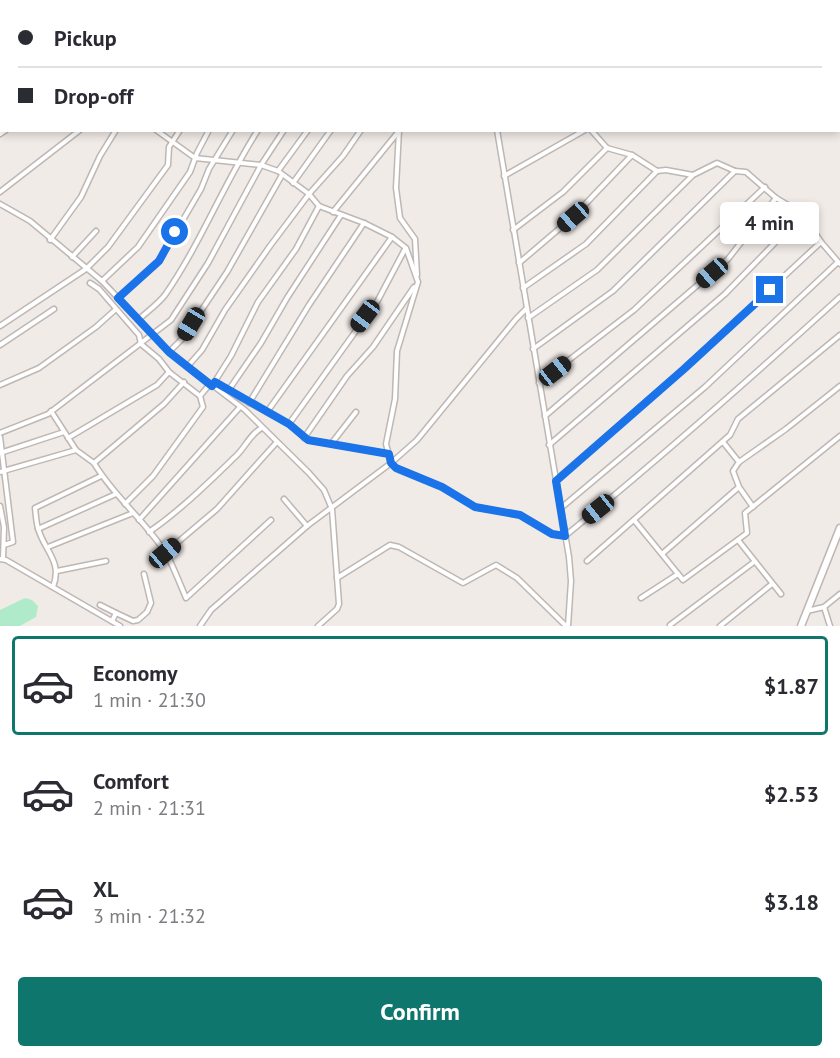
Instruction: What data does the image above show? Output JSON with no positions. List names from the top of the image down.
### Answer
{
  "page": {
    "banner": ["Pickup", "Drop-off"],
    "bubble": "4 min",
    "list": [
      {
        "name": "Economy",
        "note": "1 min · 21:30",
        "value": "$1.87"
      },
      {
        "name": "Comfort",
        "note": "2 min · 21:31",
        "value": "$2.53"
      },
      {
        "name": "XL",
        "note": "3 min · 21:32",
        "value": "$3.18"
      }
    ],
    "buttons": "Confirm"
  }
}
